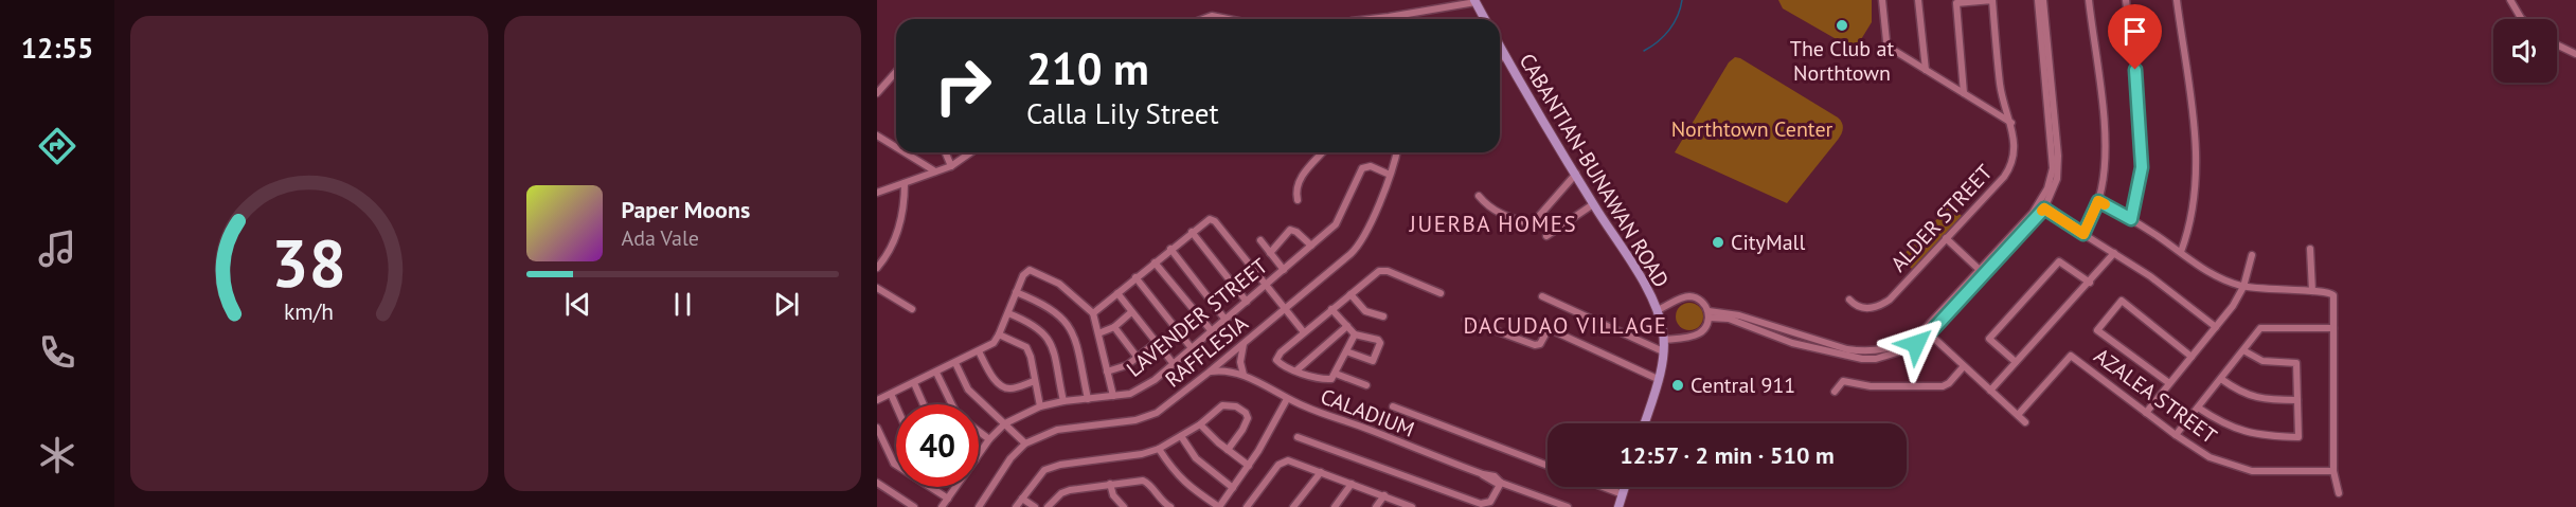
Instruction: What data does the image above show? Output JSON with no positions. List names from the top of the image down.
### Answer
{
  "streets": {
    "main road": ["CABANTIAN-BUNAWAN ROAD"],
    "street": [
      "ALDER STREET",
      "LAVENDER STREET",
      "RAFFLESIA",
      "AZALEA STREET",
      "CALADIUM"
    ]
  },
  "crossings": [
    ["LAVENDER STREET", "RAFFLESIA"],
    ["RAFFLESIA", "CALADIUM"]
  ],
  "districts": ["JUERBA HOMES", "DACUDAO VILLAGE"],
  "parks": ["Northtown Center"],
  "places": ["The Club at Northtown", "CityMall", "Central 911"],
  "page": {
    "tabs": "12:55",
    "turn": ["210 m", "Calla Lily Street"],
    "song": ["Paper Moons", "Ada Vale"],
    "limit": "40",
    "trip": "12:57 · 2 min · 510 m",
    "gauge": ["38", "km/h"]
  }
}
